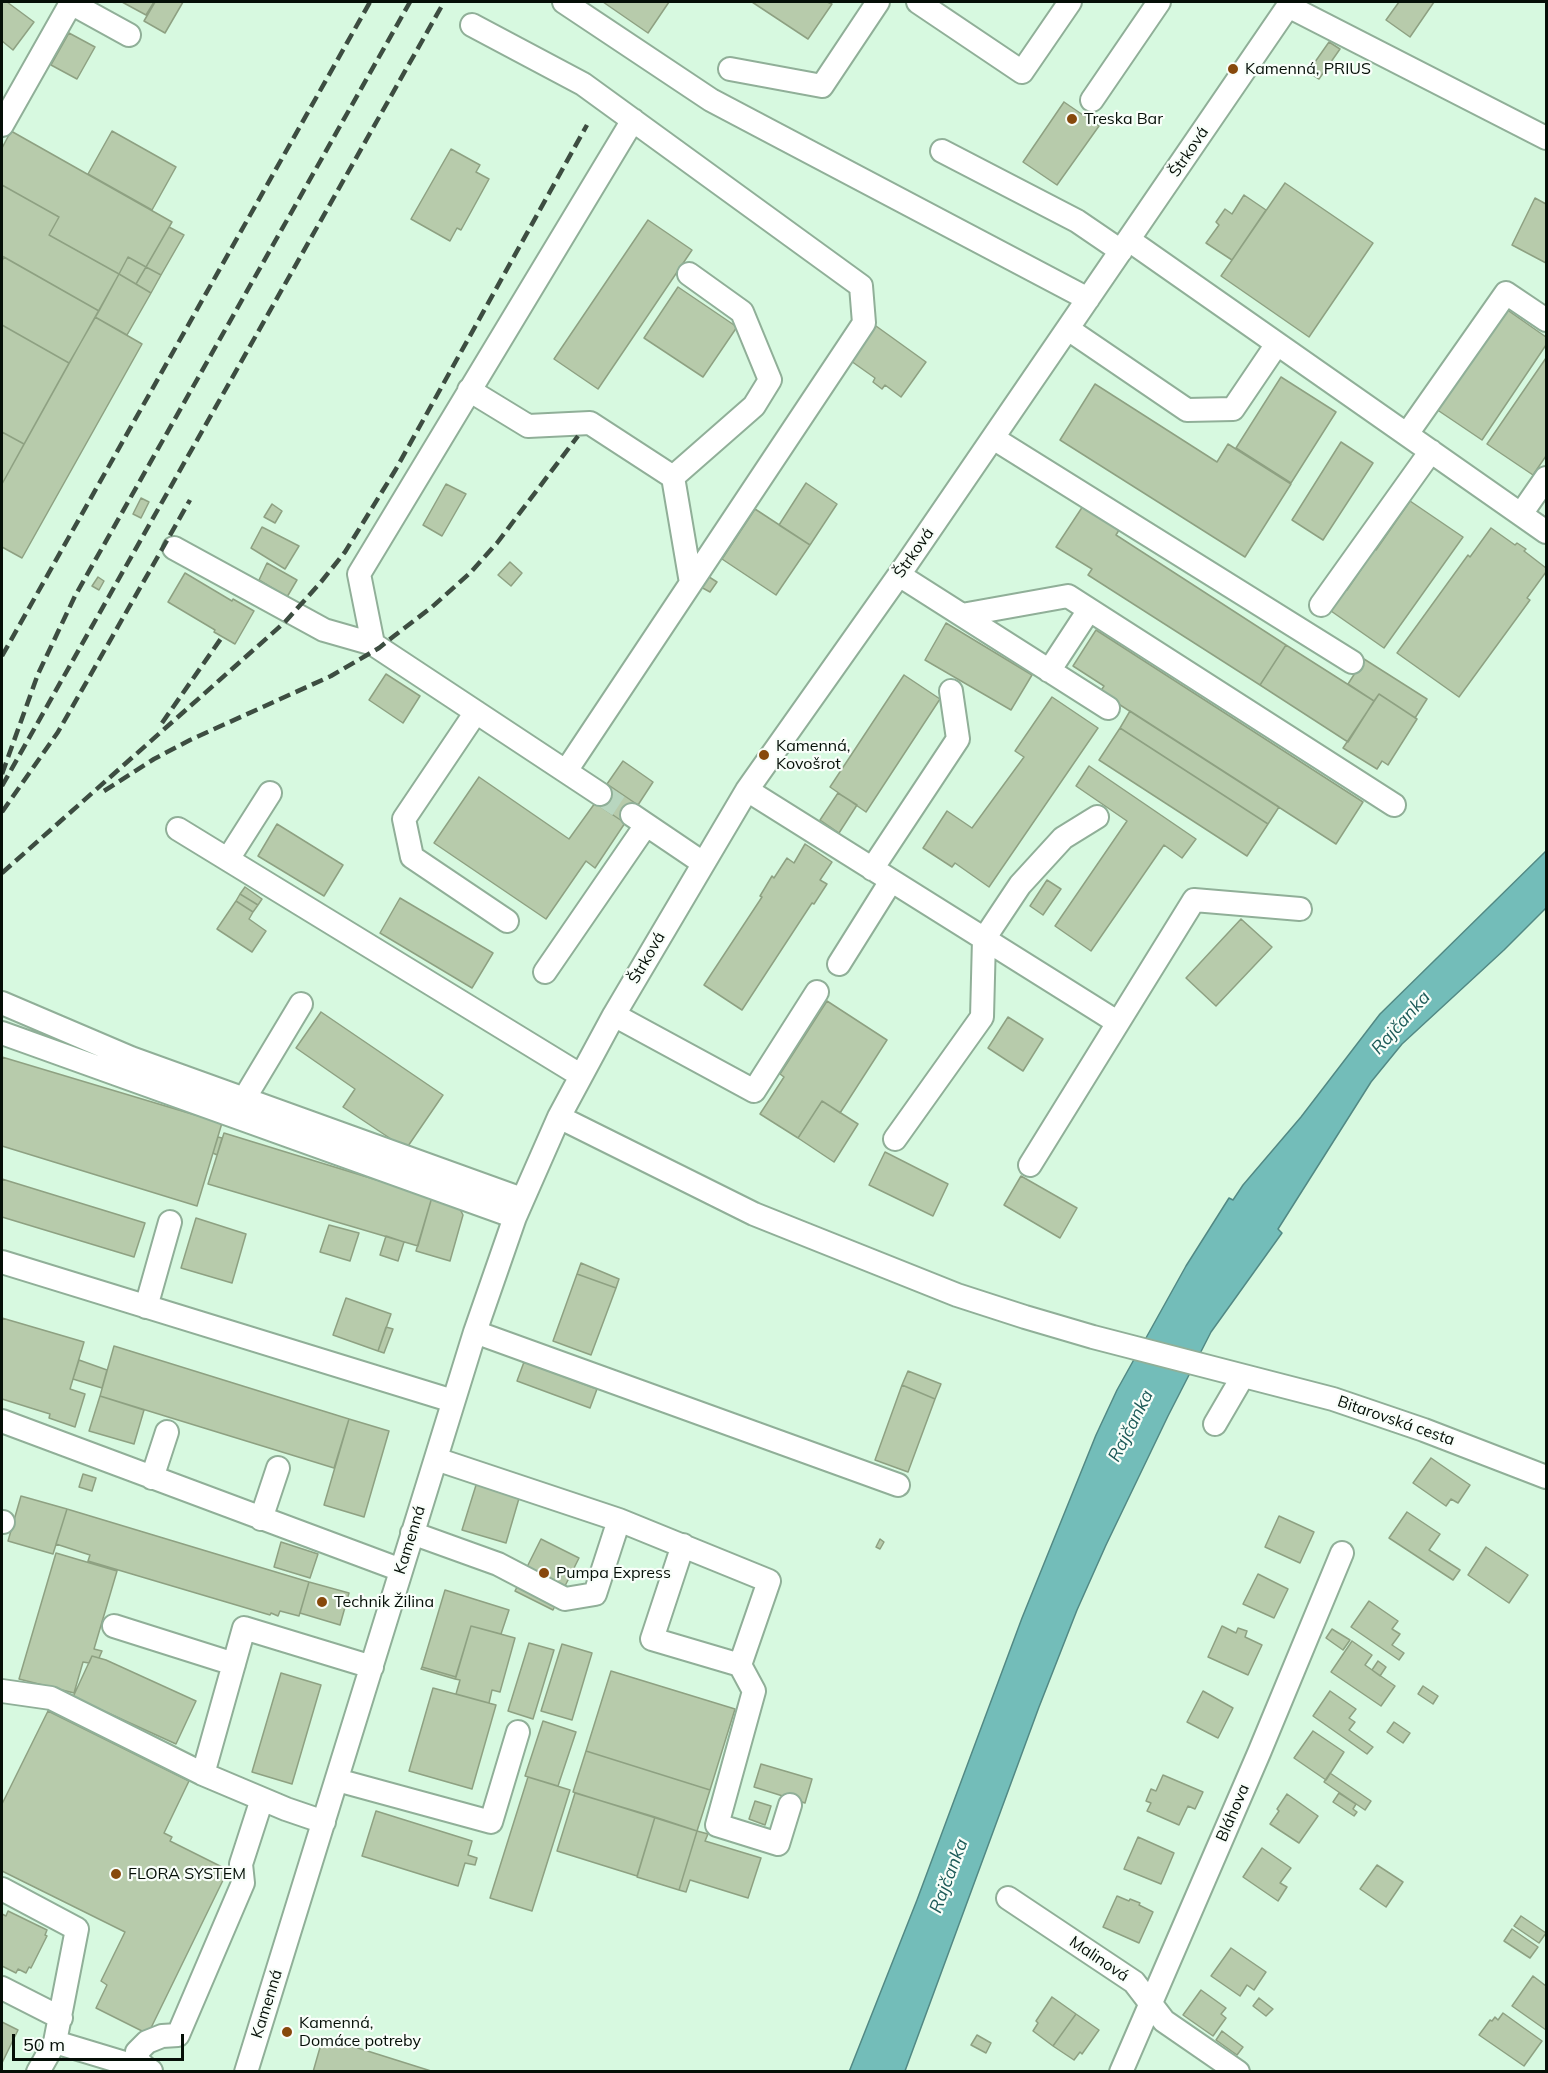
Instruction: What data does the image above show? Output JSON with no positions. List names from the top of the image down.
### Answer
{
  "streets": {
    "street": [
      "Štrková",
      "Bitarovská cesta",
      "Kamenná",
      "Bláhova",
      "Malinová"
    ]
  },
  "crossings": [
    ["Štrková", "Bitarovská cesta"],
    ["Štrková", "Kamenná"],
    ["Bitarovská cesta", "Kamenná"],
    ["Bláhova", "Malinová"]
  ],
  "water": ["Rajčanka"],
  "places": [
    "Kamenná, PRIUS",
    "Treska Bar",
    "Kamenná, Kovošrot",
    "Pumpa Express",
    "Technik Žilina",
    "FLORA SYSTEM",
    "Kamenná, Domáce potreby"
  ],
  "scale_bar": "50 m"
}
